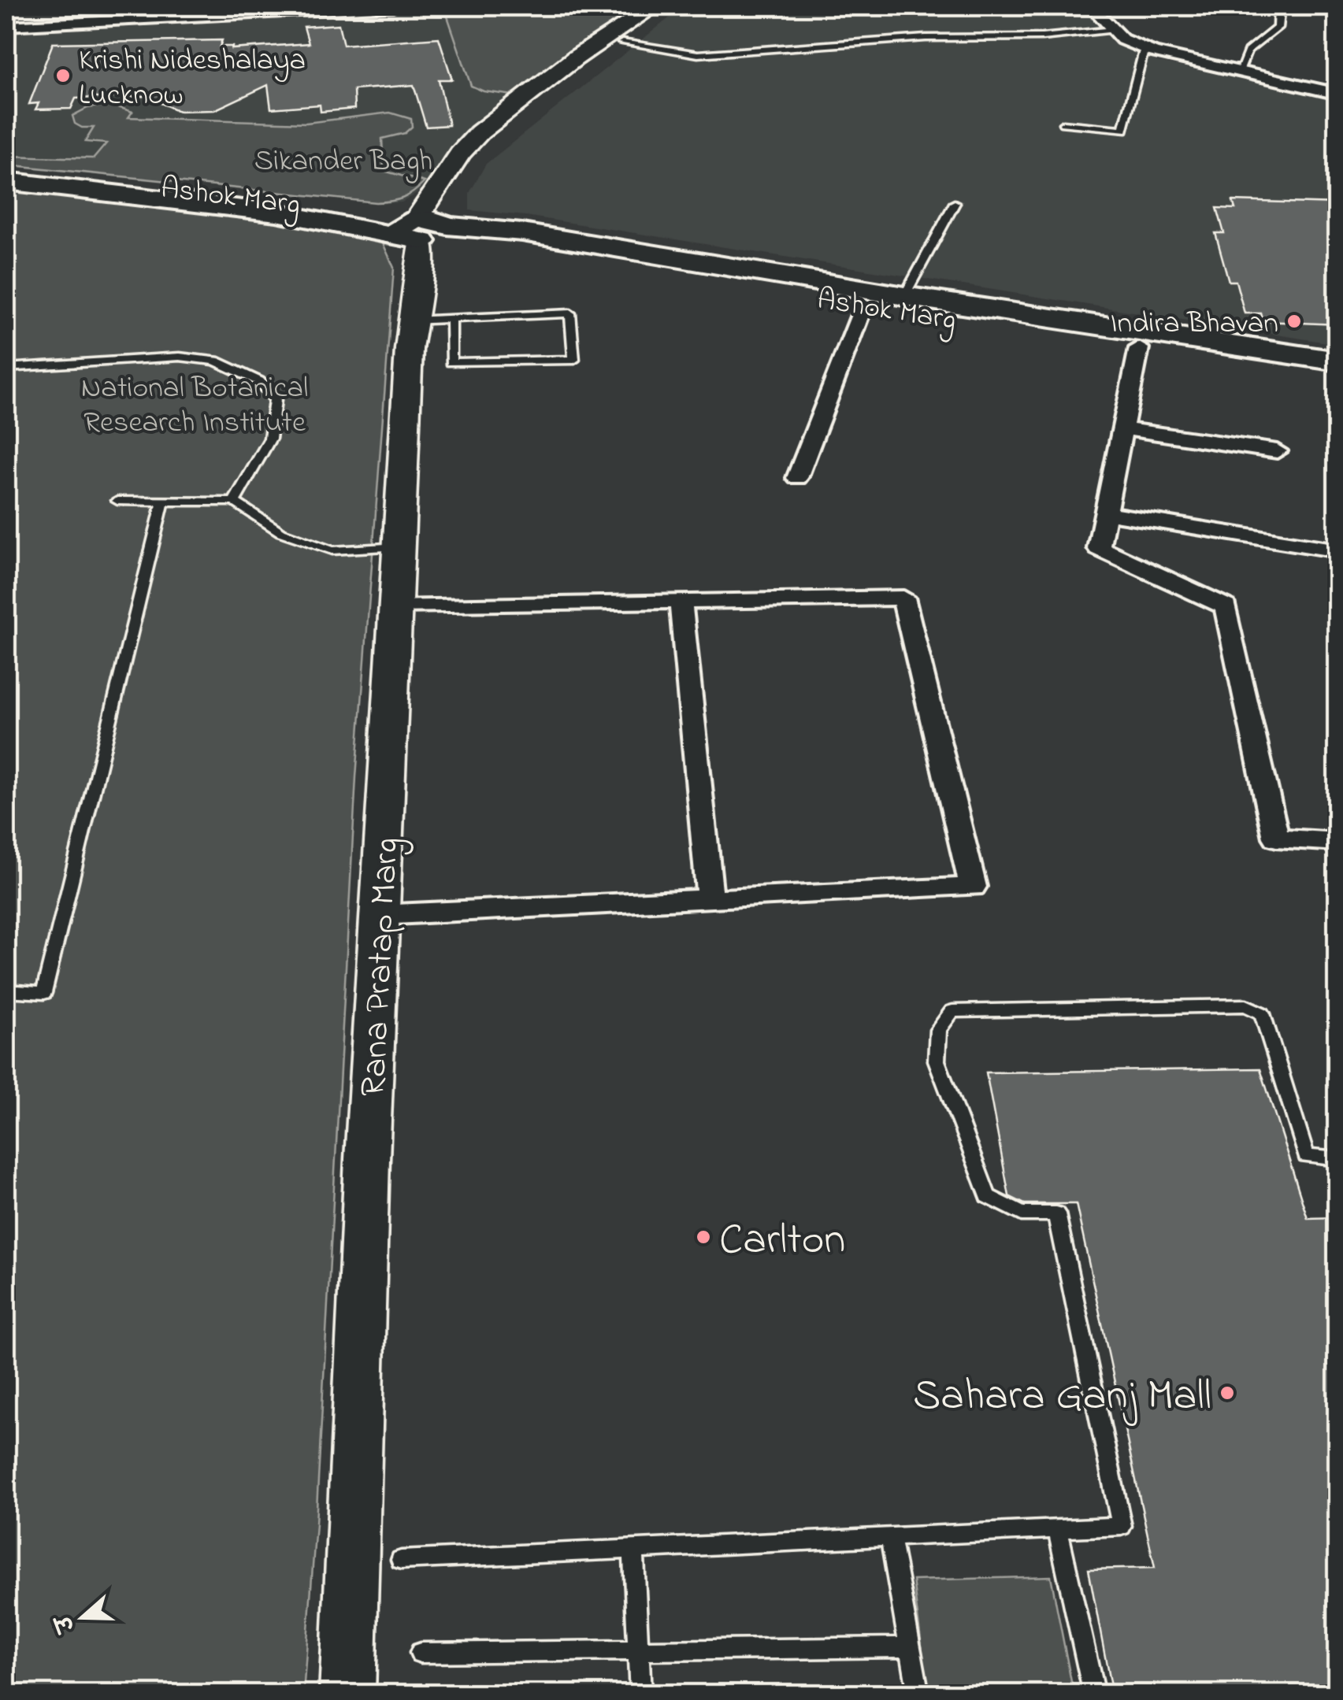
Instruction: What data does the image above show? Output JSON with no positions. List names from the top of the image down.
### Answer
{
  "streets": {
    "main road": ["Ashok Marg", "Rana Pratap Marg"]
  },
  "crossings": [
    ["Ashok Marg", "Rana Pratap Marg"]
  ],
  "parks": ["Sikander Bagh", "National Botanical Research Institute"],
  "places": [
    "Krishi Nideshalaya Lucknow",
    "Indira Bhavan",
    "Carlton",
    "Sahara Ganj Mall"
  ],
  "north": "left"
}
